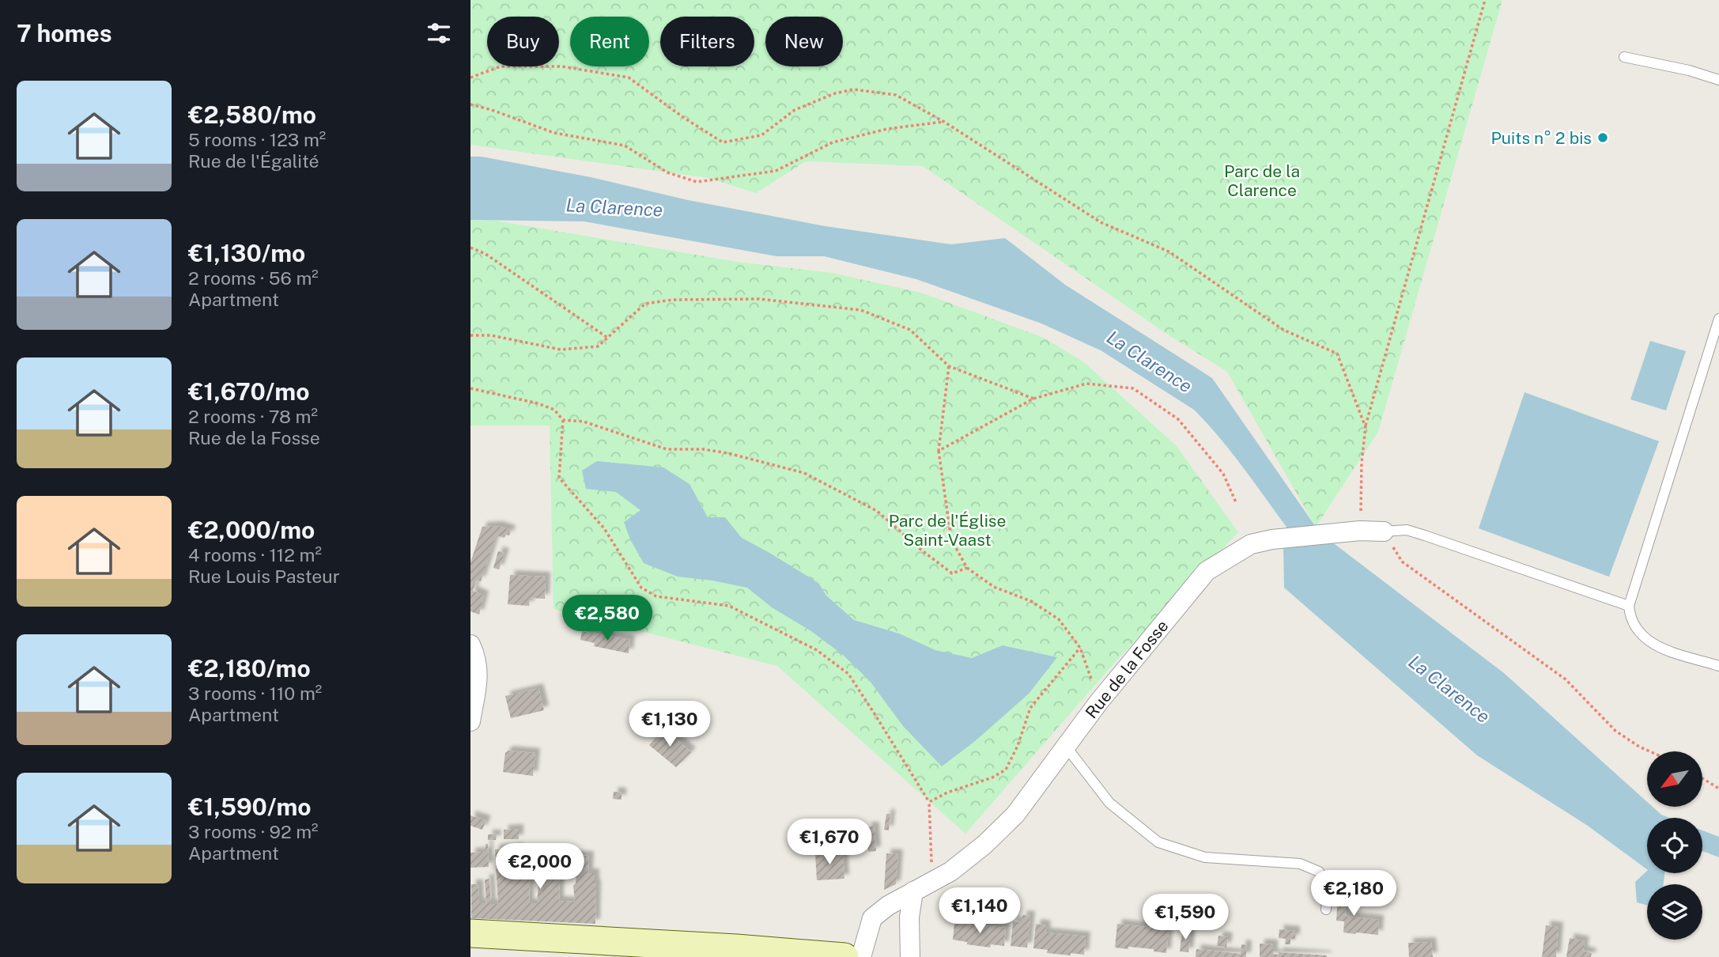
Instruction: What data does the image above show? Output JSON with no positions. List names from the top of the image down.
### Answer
{
  "streets": {
    "street": ["Rue de la Fosse"]
  },
  "water": ["La Clarence"],
  "parks": ["Parc de la Clarence", "Parc de l'Église Saint-Vaast"],
  "places": ["Puits n° 2 bis"],
  "north": "bottom left",
  "page": {
    "heading": "7 homes",
    "chip": [
      "Buy",
      "Rent",
      "Filters",
      "New"
    ],
    "list": [
      {
        "name": "€2,580/mo",
        "note": "5 rooms · 123 m² · Rue de l'Égalité"
      },
      {
        "name": "€1,130/mo",
        "note": "2 rooms · 56 m² · Apartment"
      },
      {
        "name": "€1,670/mo",
        "note": "2 rooms · 78 m² · Rue de la Fosse"
      },
      {
        "name": "€2,000/mo",
        "note": "4 rooms · 112 m² · Rue Louis Pasteur"
      },
      {
        "name": "€2,180/mo",
        "note": "3 rooms · 110 m² · Apartment"
      },
      {
        "name": "€1,590/mo",
        "note": "3 rooms · 92 m² · Apartment"
      }
    ],
    "price": [
      "€2,580",
      "€1,130",
      "€1,670",
      "€2,000",
      "€2,180",
      "€1,140",
      "€1,590"
    ]
  }
}
